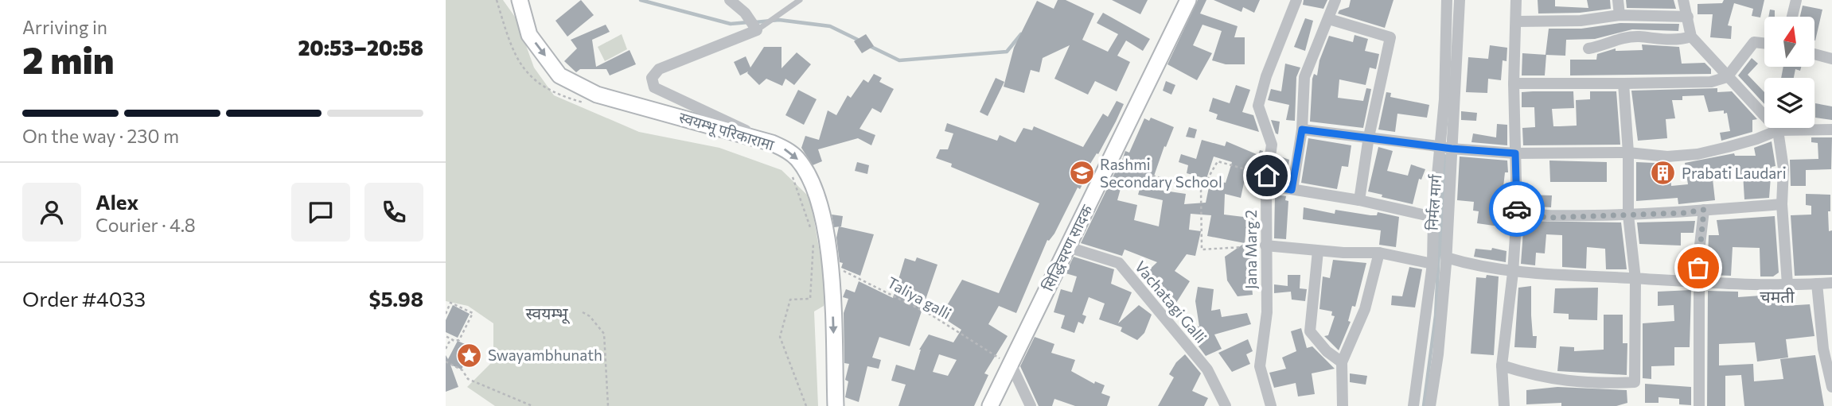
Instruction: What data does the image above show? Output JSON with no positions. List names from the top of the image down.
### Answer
{
  "streets": {
    "main road": ["स्वयम्भू परिकारामा", "सिद्धिचरण सादक"],
    "street": ["निर्मल मार्ग", "Jana Marg 2", "Vachatagi Galli"],
    "path": ["Taliya galli"]
  },
  "crossings": [
    ["स्वयम्भू परिकारामा", "Taliya galli"],
    ["सिद्धिचरण सादक", "Taliya galli"],
    ["सिद्धिचरण सादक", "Vachatagi Galli"]
  ],
  "one_way": ["स्वयम्भू परिकारामा"],
  "districts": ["चमती", "स्वयम्भू"],
  "places": {
    "school or university": ["Rashmi Secondary School"],
    "building": ["Prabati Laudari"],
    "place": ["Swayambhunath"]
  },
  "north": "top",
  "page": {
    "heading": ["2 min", "Arriving in", "20:53–20:58"],
    "panel": [
      "Alex",
      "Courier · 4.8",
      "Order #4033",
      "$5.98"
    ],
    "bar": "On the way · 230 m"
  }
}
